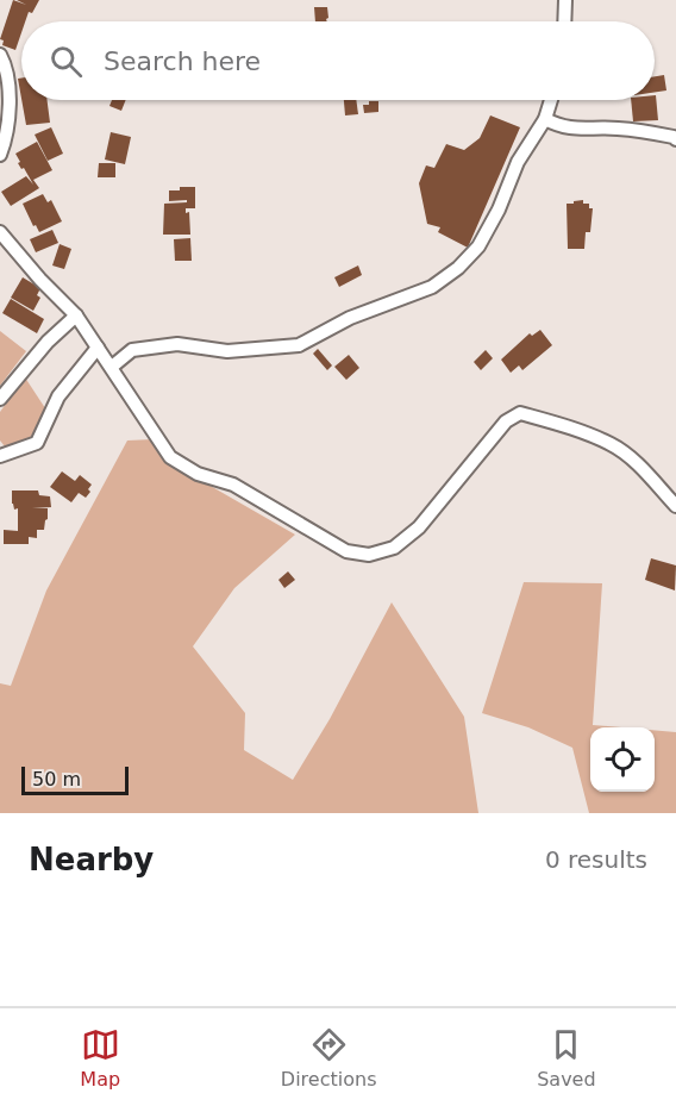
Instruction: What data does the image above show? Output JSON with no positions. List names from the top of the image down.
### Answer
{
  "scale_bar": "50 m",
  "page": {
    "search": "Search here",
    "scale": "50 m",
    "heading": ["Nearby", "0 results"],
    "nav": ["Map", "Directions", "Saved"]
  }
}
